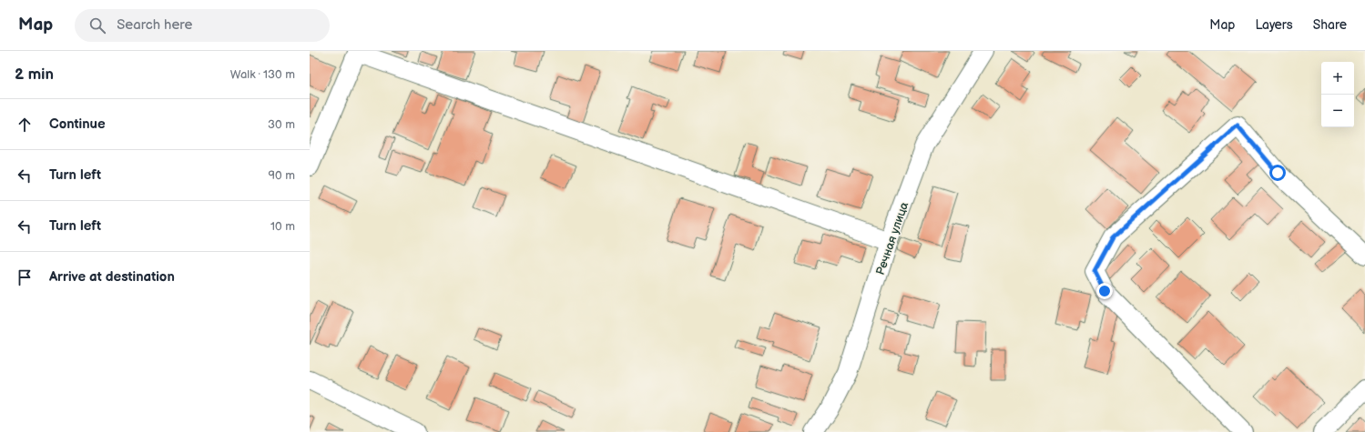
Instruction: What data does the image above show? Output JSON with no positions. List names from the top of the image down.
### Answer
{
  "streets": {
    "street": ["Речная улица"]
  },
  "page": {
    "header": "Map",
    "search": "Search here",
    "nav": ["Map", "Layers", "Share"],
    "heading": ["2 min", "Walk · 130 m"],
    "map_buttons": ["+", "−"],
    "list": [
      ["Continue", "30 m"],
      ["Turn left", "90 m"],
      ["Turn left", "10 m"],
      "Arrive at destination"
    ]
  }
}
